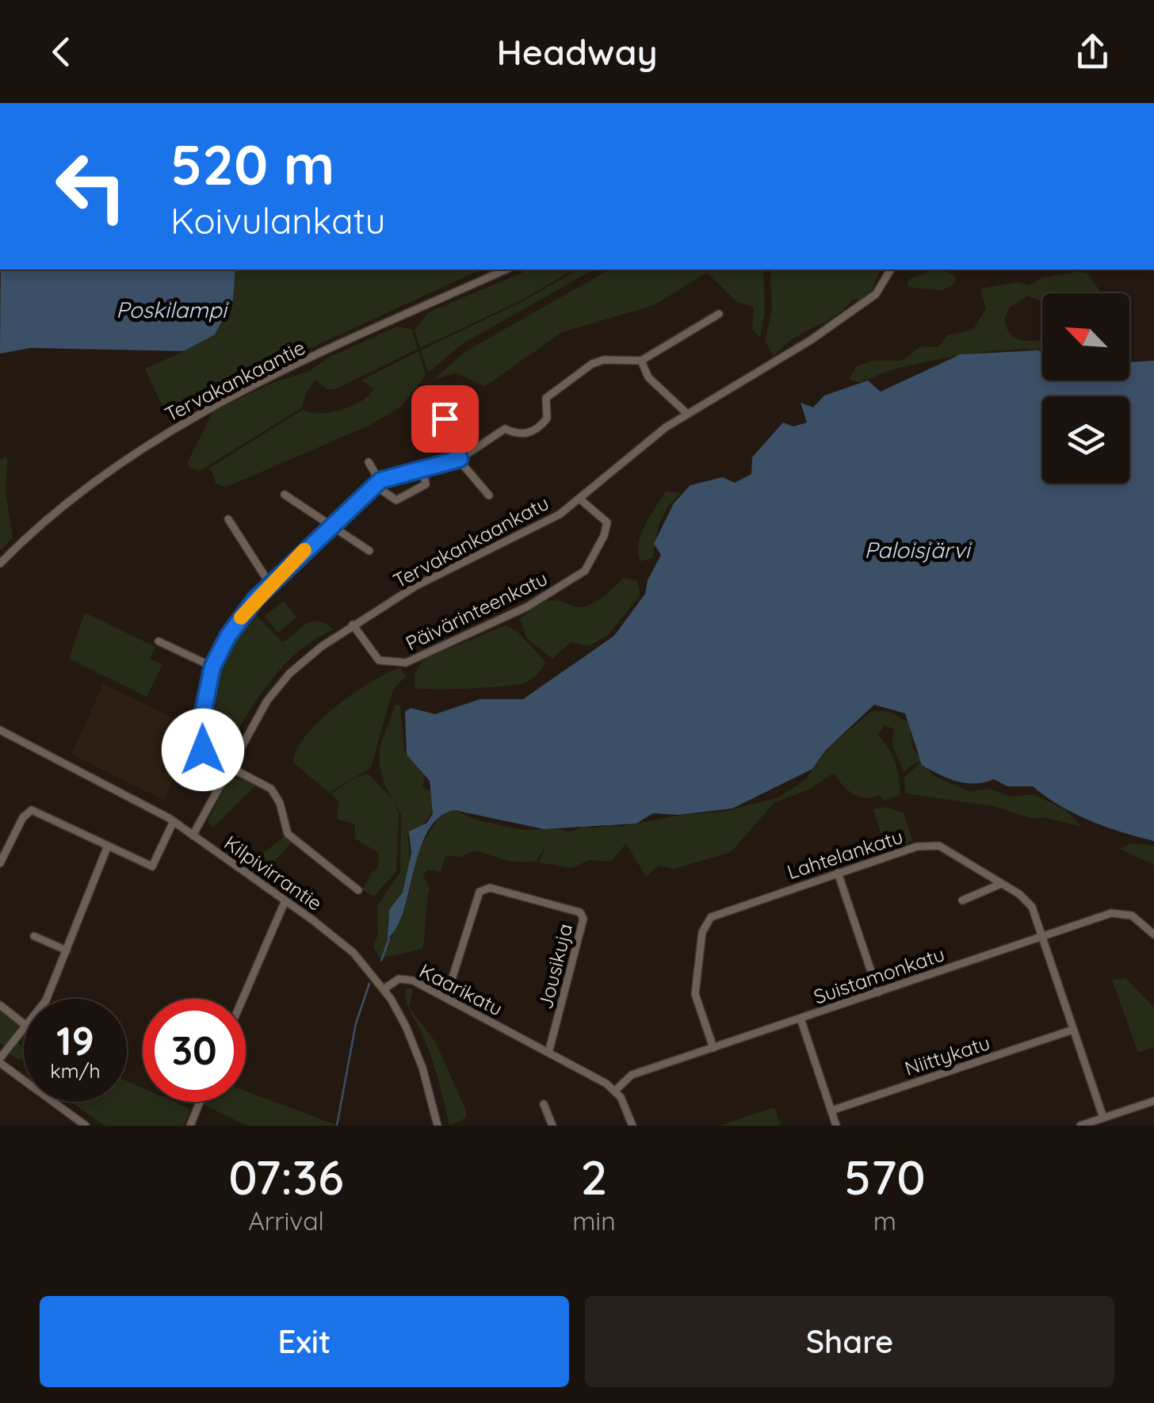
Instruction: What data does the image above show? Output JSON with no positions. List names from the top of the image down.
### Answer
{
  "streets": {
    "street": [
      "Tervakankaantie",
      "Tervakankaankatu",
      "Päivärinteenkatu",
      "Lahtelankatu",
      "Kilpivirrantie",
      "Jousikuja",
      "Suistamonkatu",
      "Kaarikatu",
      "Niittykatu"
    ]
  },
  "crossings": [
    ["Tervakankaankatu", "Päivärinteenkatu"],
    ["Tervakankaankatu", "Kilpivirrantie"],
    ["Lahtelankatu", "Suistamonkatu"],
    ["Lahtelankatu", "Niittykatu"],
    ["Kilpivirrantie", "Kaarikatu"],
    ["Jousikuja", "Kaarikatu"],
    ["Suistamonkatu", "Kaarikatu"]
  ],
  "water": ["Poskilampi", "Paloisjärvi"],
  "north": "top left",
  "page": {
    "header": "Headway",
    "turn": ["520 m", "Koivulankatu"],
    "speed": "19 km/h",
    "limit": "30",
    "eta": [
      "07:36",
      "Arrival",
      "2",
      "min",
      "570",
      "m"
    ],
    "buttons": ["Exit", "Share"]
  }
}
